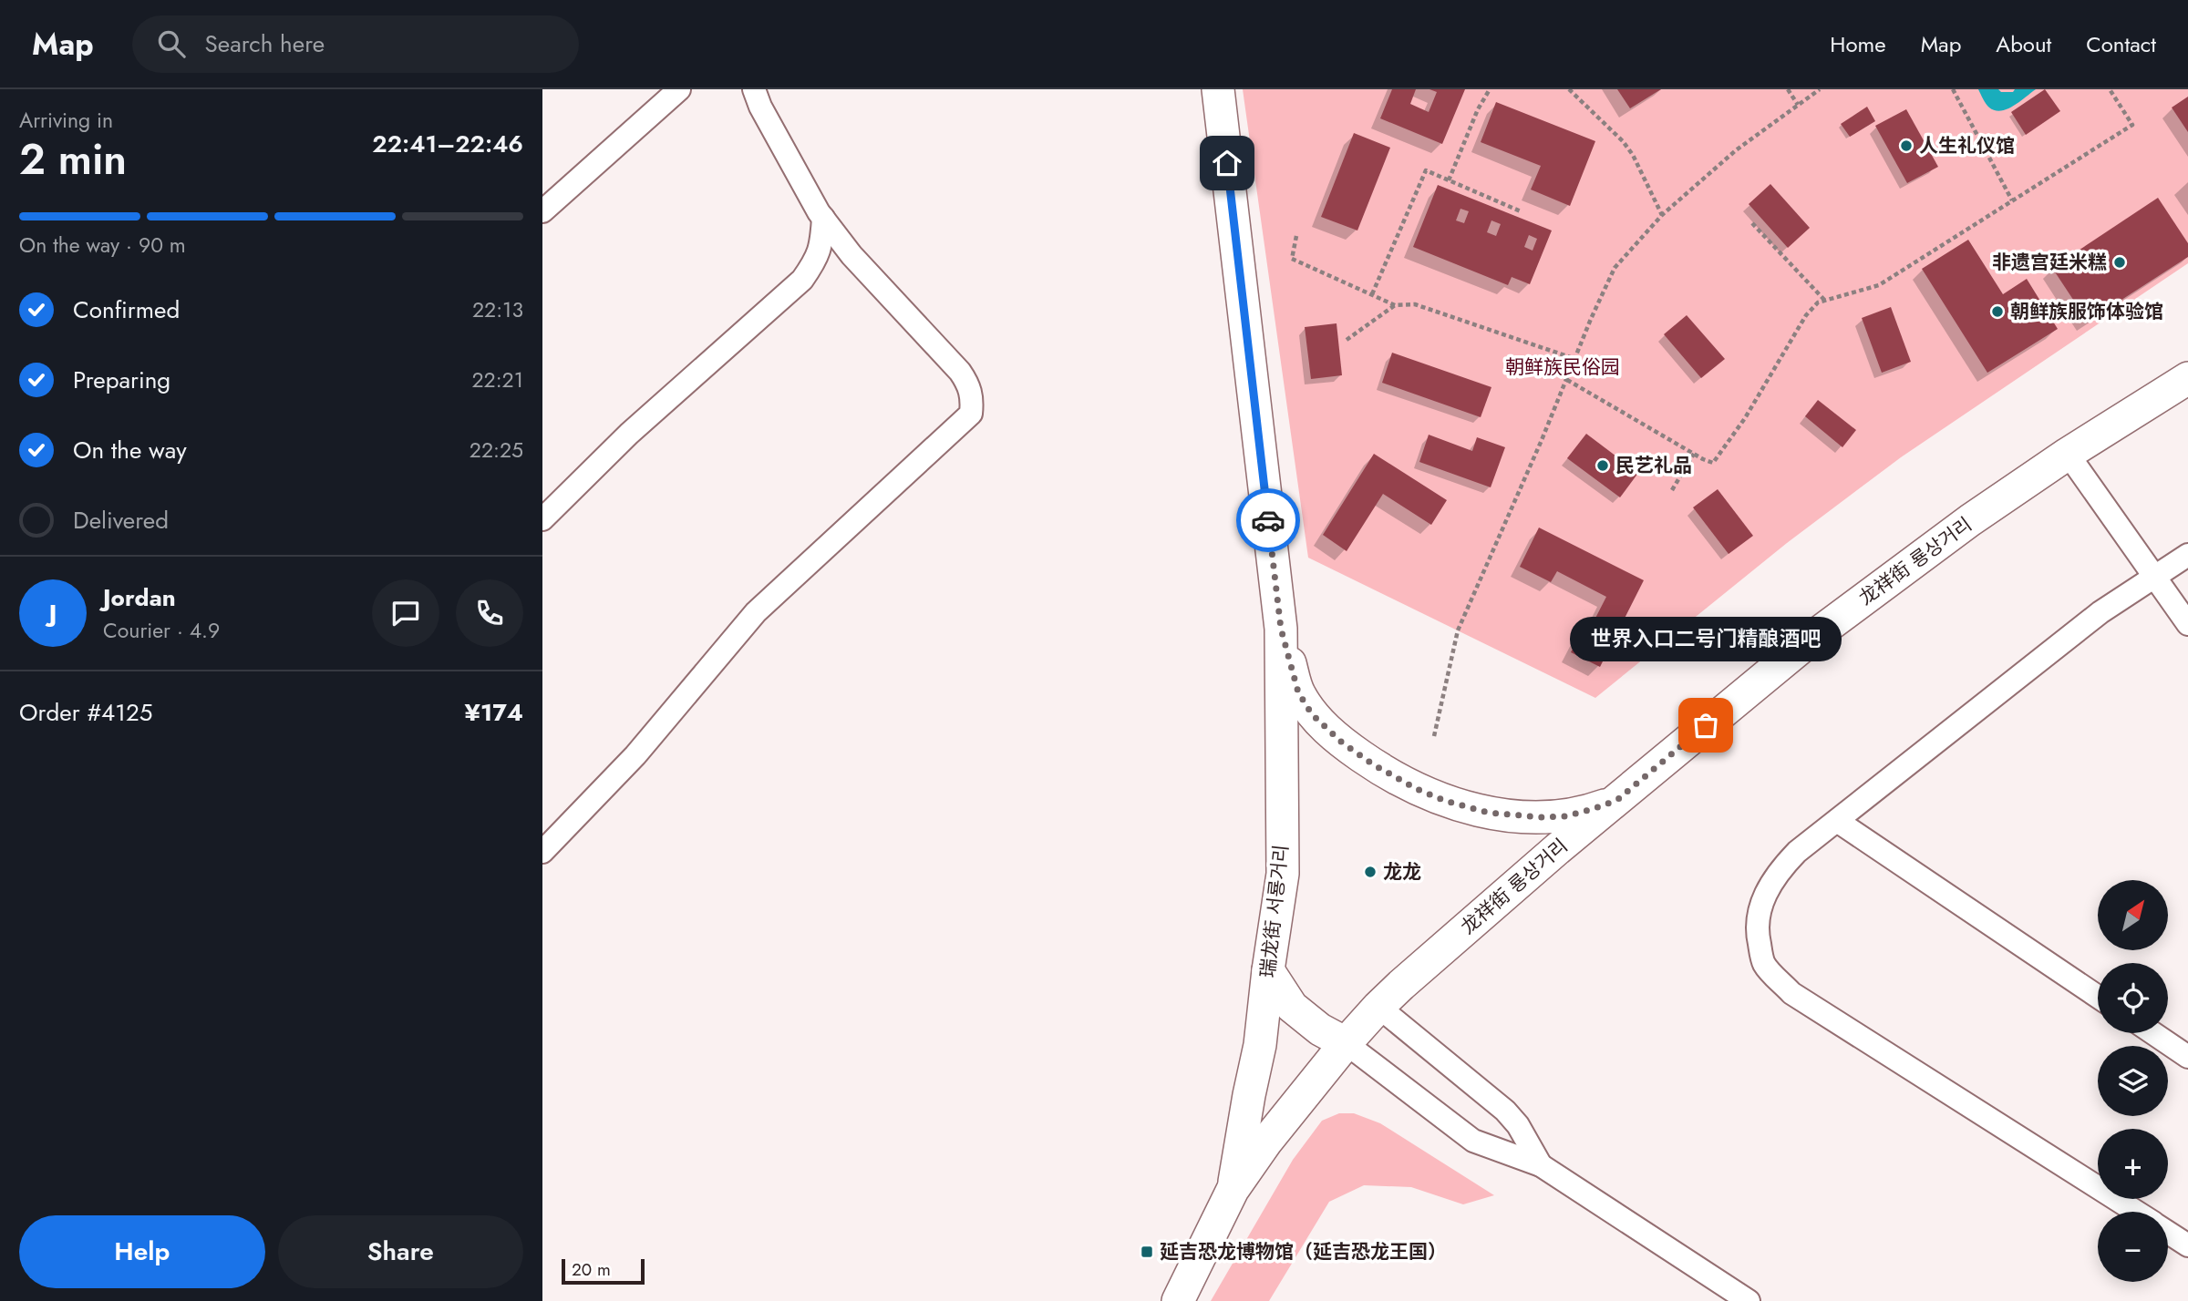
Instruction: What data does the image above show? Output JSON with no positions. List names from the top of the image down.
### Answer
{
  "streets": {
    "street": ["龙祥街 룡상거리", "瑞龙街 서룡거리"]
  },
  "crossings": [
    ["龙祥街 룡상거리", "瑞龙街 서룡거리"]
  ],
  "parks": ["朝鲜族民俗园"],
  "places": {
    "other": [
      "人生礼仪馆",
      "非遗宫廷米糕",
      "朝鲜族服饰体验馆",
      "民艺礼品",
      "世界入口二号门精酿酒吧",
      "龙龙"
    ],
    "transit": ["延吉恐龙博物馆（延吉恐龙王国）"]
  },
  "scale_bar": "20 m",
  "north": "top right",
  "page": {
    "header": "Map",
    "search": "Search here",
    "nav": [
      "Home",
      "Map",
      "About",
      "Contact"
    ],
    "heading": ["2 min", "Arriving in", "22:41–22:46"],
    "panel": [
      "Jordan",
      "Courier · 4.9",
      "Order #4125",
      "¥174"
    ],
    "bar": "On the way · 90 m",
    "list": [
      ["Confirmed", "22:13"],
      ["Preparing", "22:21"],
      ["On the way", "22:25"],
      "Delivered"
    ],
    "round": "J",
    "bubble": "世界入口二号门精酿酒吧",
    "map_buttons": ["+", "−"],
    "buttons": ["Help", "Share"],
    "scale": "20 m"
  }
}
